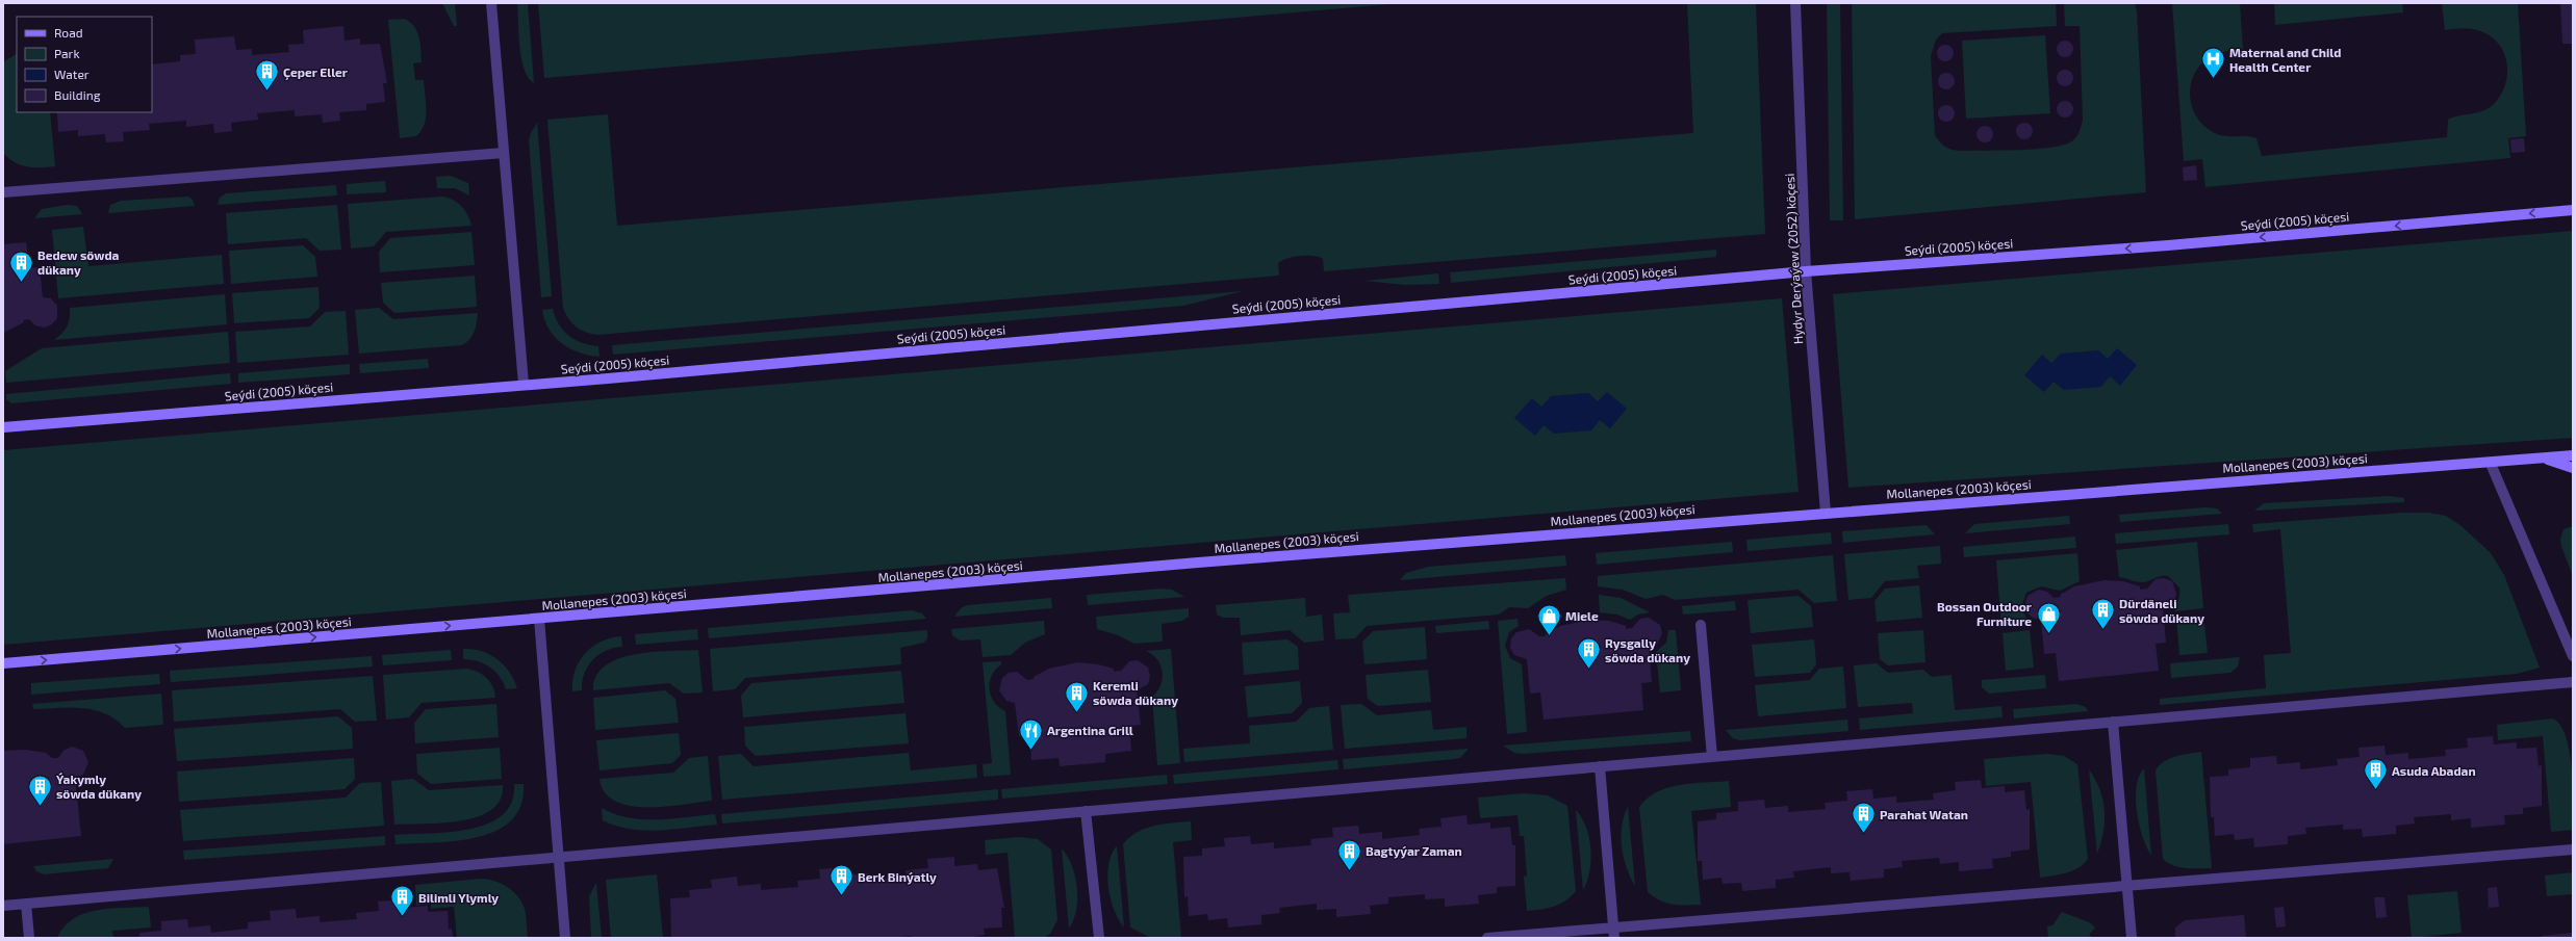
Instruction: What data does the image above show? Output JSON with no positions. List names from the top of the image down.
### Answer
{
  "streets": {
    "street": ["Seýdi (2005) köçesi", "Hydyr Derýaýew (2052) köçesi", "Mollanepes (2003) köçesi"]
  },
  "crossings": [
    ["Seýdi (2005) köçesi", "Hydyr Derýaýew (2052) köçesi"],
    ["Hydyr Derýaýew (2052) köçesi", "Mollanepes (2003) köçesi"]
  ],
  "places": {
    "hospital": ["Maternal and Child Health Center"],
    "building": [
      "Çeper Eller",
      "Bedew söwda dükany",
      "Dürdäneli söwda dükany",
      "Rysgally söwda dükany",
      "Keremli söwda dükany",
      "Asuda Abadan",
      "Ýakymly söwda dükany",
      "Parahat Watan",
      "Bagtyýar Zaman",
      "Berk Binýatly",
      "Bilimli Ylymly"
    ],
    "shop": ["Bossan Outdoor Furniture", "Miele"],
    "restaurant": ["Argentina Grill"]
  },
  "legend": [
    "Road",
    "Park",
    "Water",
    "Building"
  ]
}
